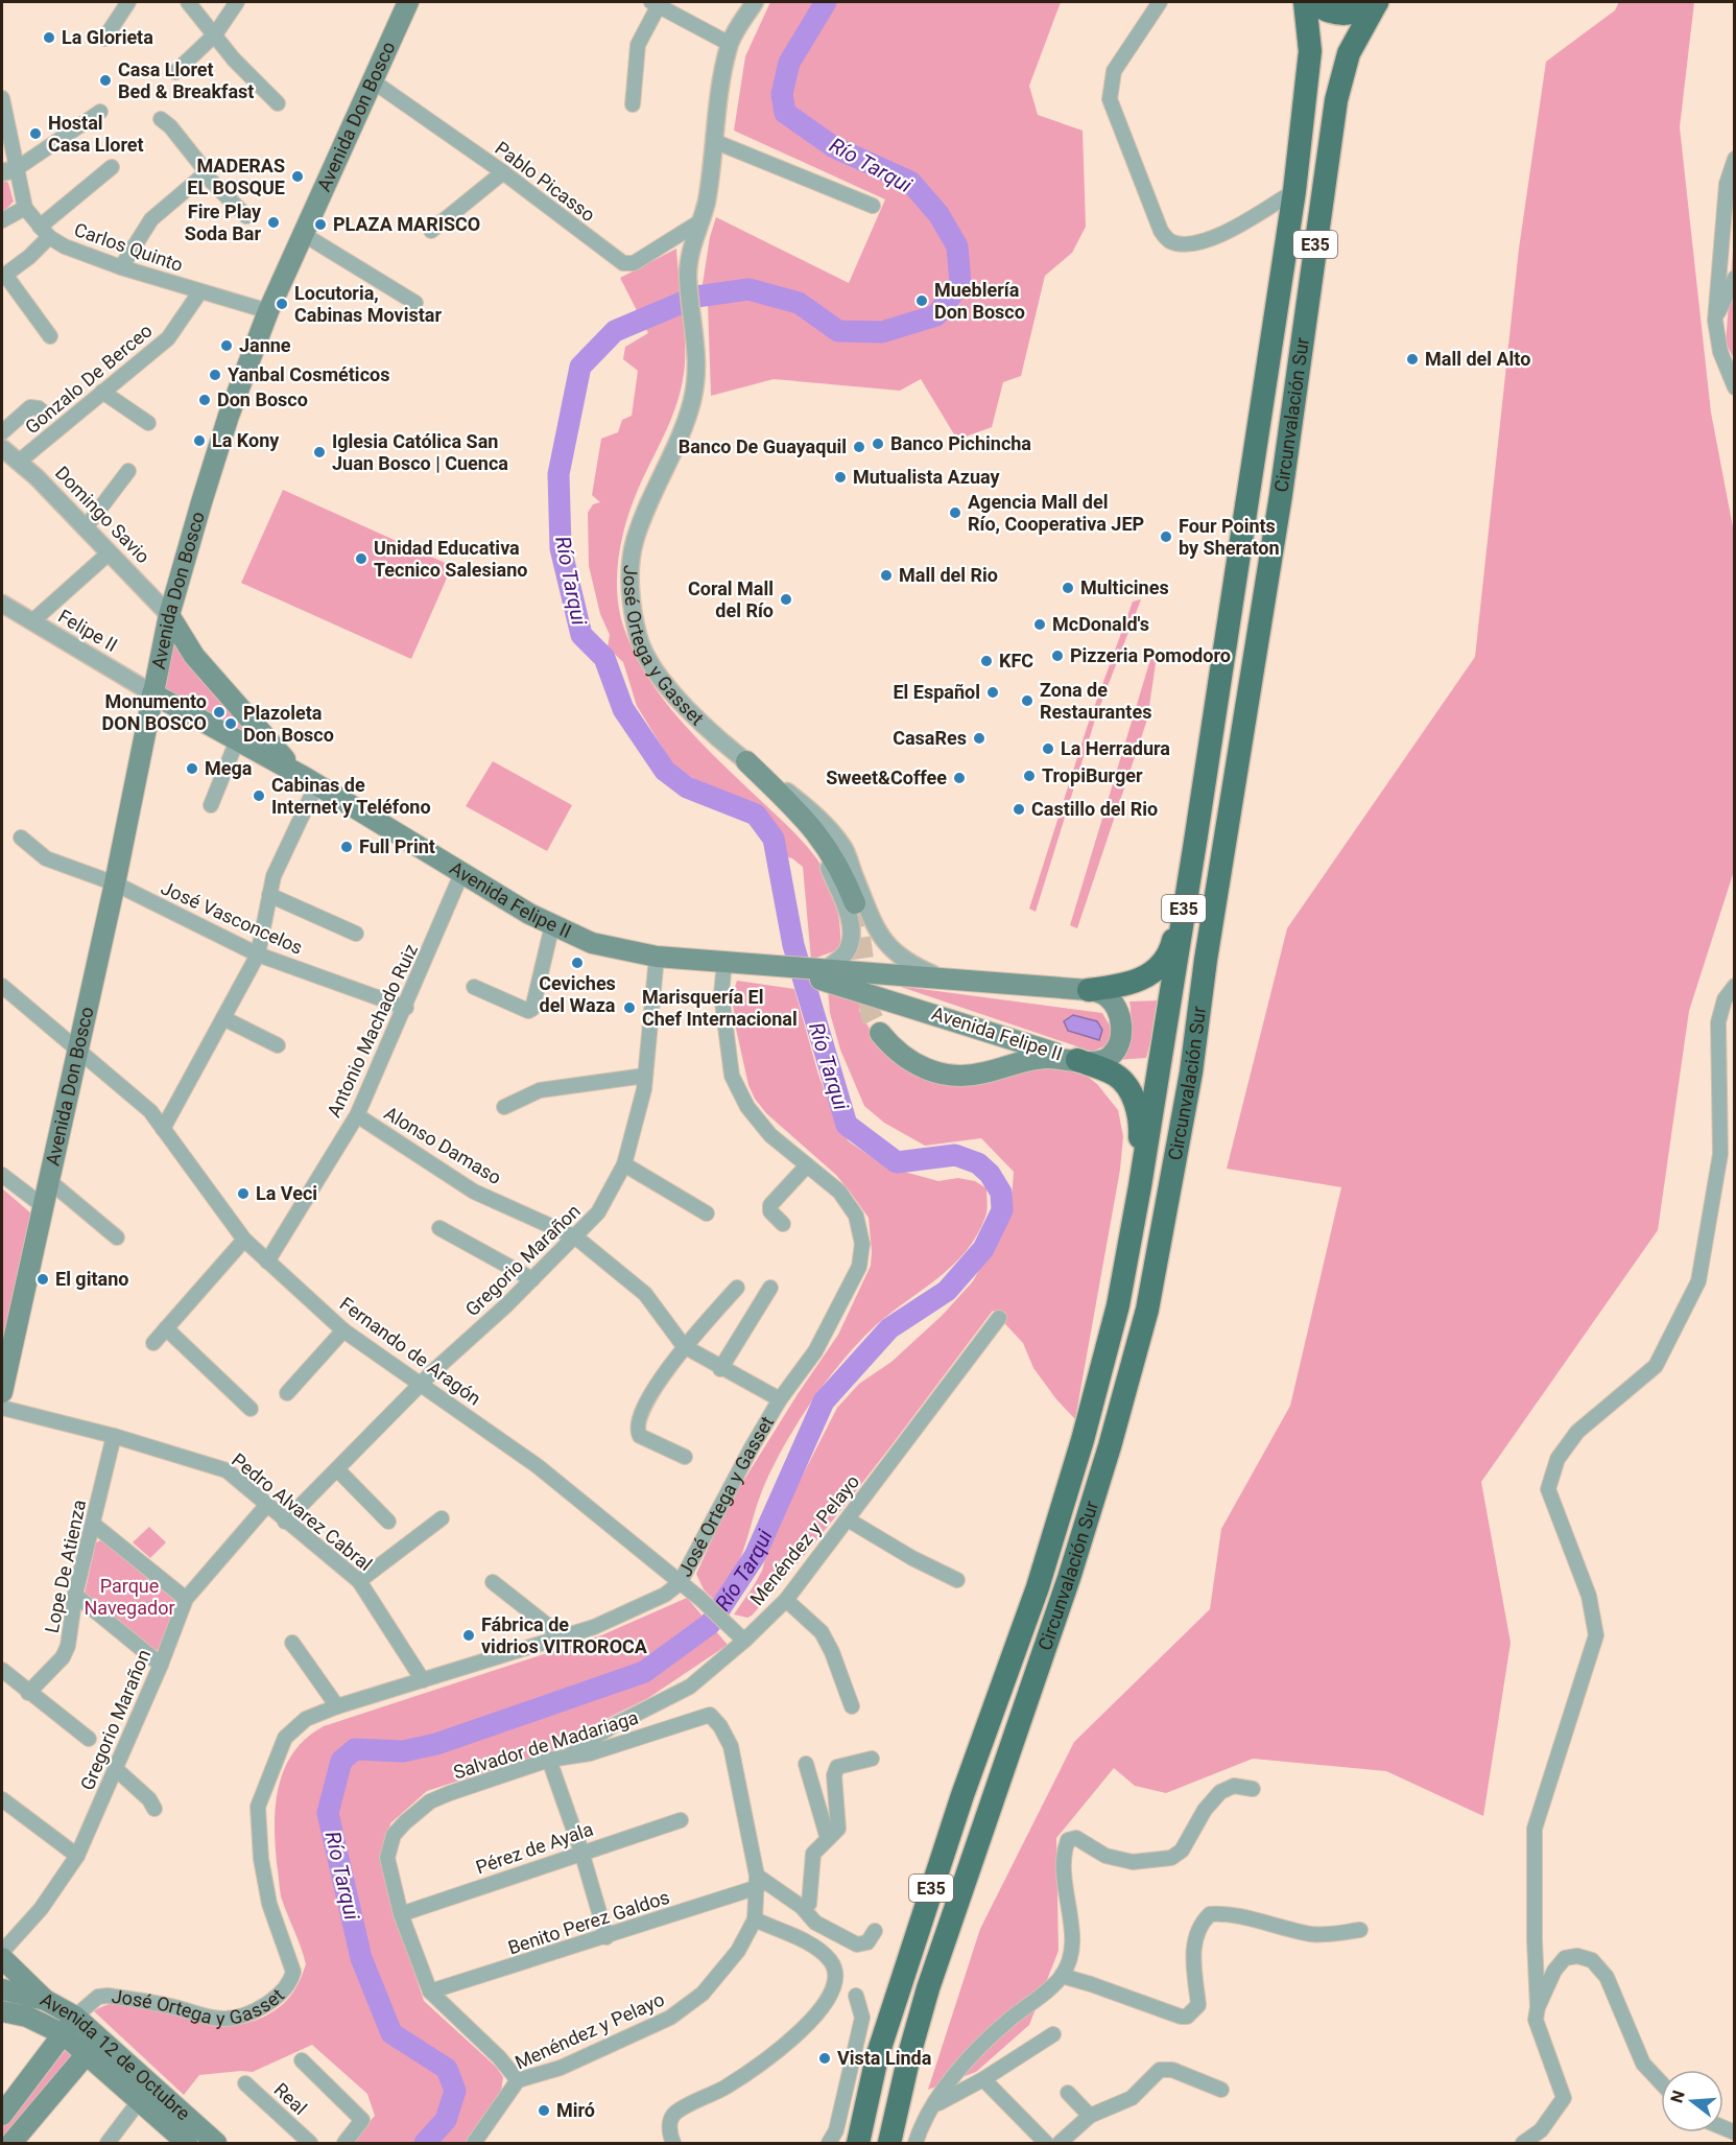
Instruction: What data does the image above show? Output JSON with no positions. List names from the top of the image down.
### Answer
{
  "streets": {
    "highway": ["E35", "Circunvalación Sur"],
    "main road": ["Avenida Don Bosco", "Avenida Felipe II", "Avenida 12 de Octubre"],
    "street": [
      "Pablo Picasso",
      "Carlos Quinto",
      "Gonzalo De Berceo",
      "Domingo Savio",
      "Felipe II",
      "José Ortega y Gasset",
      "José Vasconcelos",
      "Antonio Machado Ruiz",
      "Alonso Damaso",
      "Gregorio Marañon",
      "Fernando de Aragón",
      "Pedro Alvarez Cabral",
      "Menéndez y Pelayo",
      "Lope De Atienza",
      "Salvador de Madariaga",
      "Pérez de Ayala",
      "Benito Perez Galdos",
      "Real"
    ]
  },
  "crossings": [
    ["Avenida Don Bosco", "Pablo Picasso"],
    ["Avenida Don Bosco", "Carlos Quinto"],
    ["Avenida Don Bosco", "Domingo Savio"],
    ["Avenida Don Bosco", "Felipe II"],
    ["Avenida Don Bosco", "Avenida Felipe II"],
    ["Avenida Don Bosco", "José Vasconcelos"],
    ["Avenida Don Bosco", "Fernando de Aragón"],
    ["Pablo Picasso", "José Ortega y Gasset"],
    ["E35", "Circunvalación Sur"],
    ["Carlos Quinto", "Gonzalo De Berceo"],
    ["Gonzalo De Berceo", "Domingo Savio"],
    ["Domingo Savio", "Avenida Felipe II"],
    ["Felipe II", "Avenida Felipe II"],
    ["José Ortega y Gasset", "Avenida Felipe II"],
    ["José Ortega y Gasset", "Alonso Damaso"],
    ["José Ortega y Gasset", "Fernando de Aragón"],
    ["José Ortega y Gasset", "Pedro Alvarez Cabral"],
    ["José Ortega y Gasset", "Avenida 12 de Octubre"],
    ["Avenida Felipe II", "Antonio Machado Ruiz"],
    ["Avenida Felipe II", "Gregorio Marañon"],
    ["José Vasconcelos", "Antonio Machado Ruiz"],
    ["Antonio Machado Ruiz", "Alonso Damaso"],
    ["Antonio Machado Ruiz", "Fernando de Aragón"],
    ["Alonso Damaso", "Gregorio Marañon"],
    ["Gregorio Marañon", "Fernando de Aragón"],
    ["Gregorio Marañon", "Pedro Alvarez Cabral"],
    ["Fernando de Aragón", "Menéndez y Pelayo"],
    ["Pedro Alvarez Cabral", "Lope De Atienza"],
    ["Menéndez y Pelayo", "Salvador de Madariaga"],
    ["Menéndez y Pelayo", "Benito Perez Galdos"],
    ["Salvador de Madariaga", "Pérez de Ayala"],
    ["Salvador de Madariaga", "Benito Perez Galdos"]
  ],
  "water": ["Río Tarqui"],
  "parks": ["Parque Navegador"],
  "places": [
    "La Glorieta",
    "Casa Lloret Bed & Breakfast",
    "Hostal Casa Lloret",
    "MADERAS EL BOSQUE",
    "Fire Play Soda Bar",
    "PLAZA MARISCO",
    "Mueblería Don Bosco",
    "Locutoria, Cabinas Movistar",
    "Janne",
    "Mall del Alto",
    "Yanbal Cosméticos",
    "Don Bosco",
    "La Kony",
    "Banco Pichincha",
    "Banco De Guayaquil",
    "Iglesia Católica San Juan Bosco | Cuenca",
    "Mutualista Azuay",
    "Agencia Mall del Río, Cooperativa JEP",
    "Four Points by Sheraton",
    "Unidad Educativa Tecnico Salesiano",
    "Mall del Rio",
    "Multicines",
    "Coral Mall del Río",
    "McDonald's",
    "Pizzeria Pomodoro",
    "KFC",
    "El Español",
    "Zona de Restaurantes",
    "Monumento DON BOSCO",
    "Plazoleta Don Bosco",
    "CasaRes",
    "La Herradura",
    "Mega",
    "TropiBurger",
    "Sweet&Coffee",
    "Cabinas de Internet y Teléfono",
    "Castillo del Rio",
    "Full Print",
    "Ceviches del Waza",
    "Marisquería El Chef Internacional",
    "La Veci",
    "El gitano",
    "Fábrica de vidrios VITROROCA",
    "Vista Linda",
    "Miró"
  ],
  "north": "left"
}
